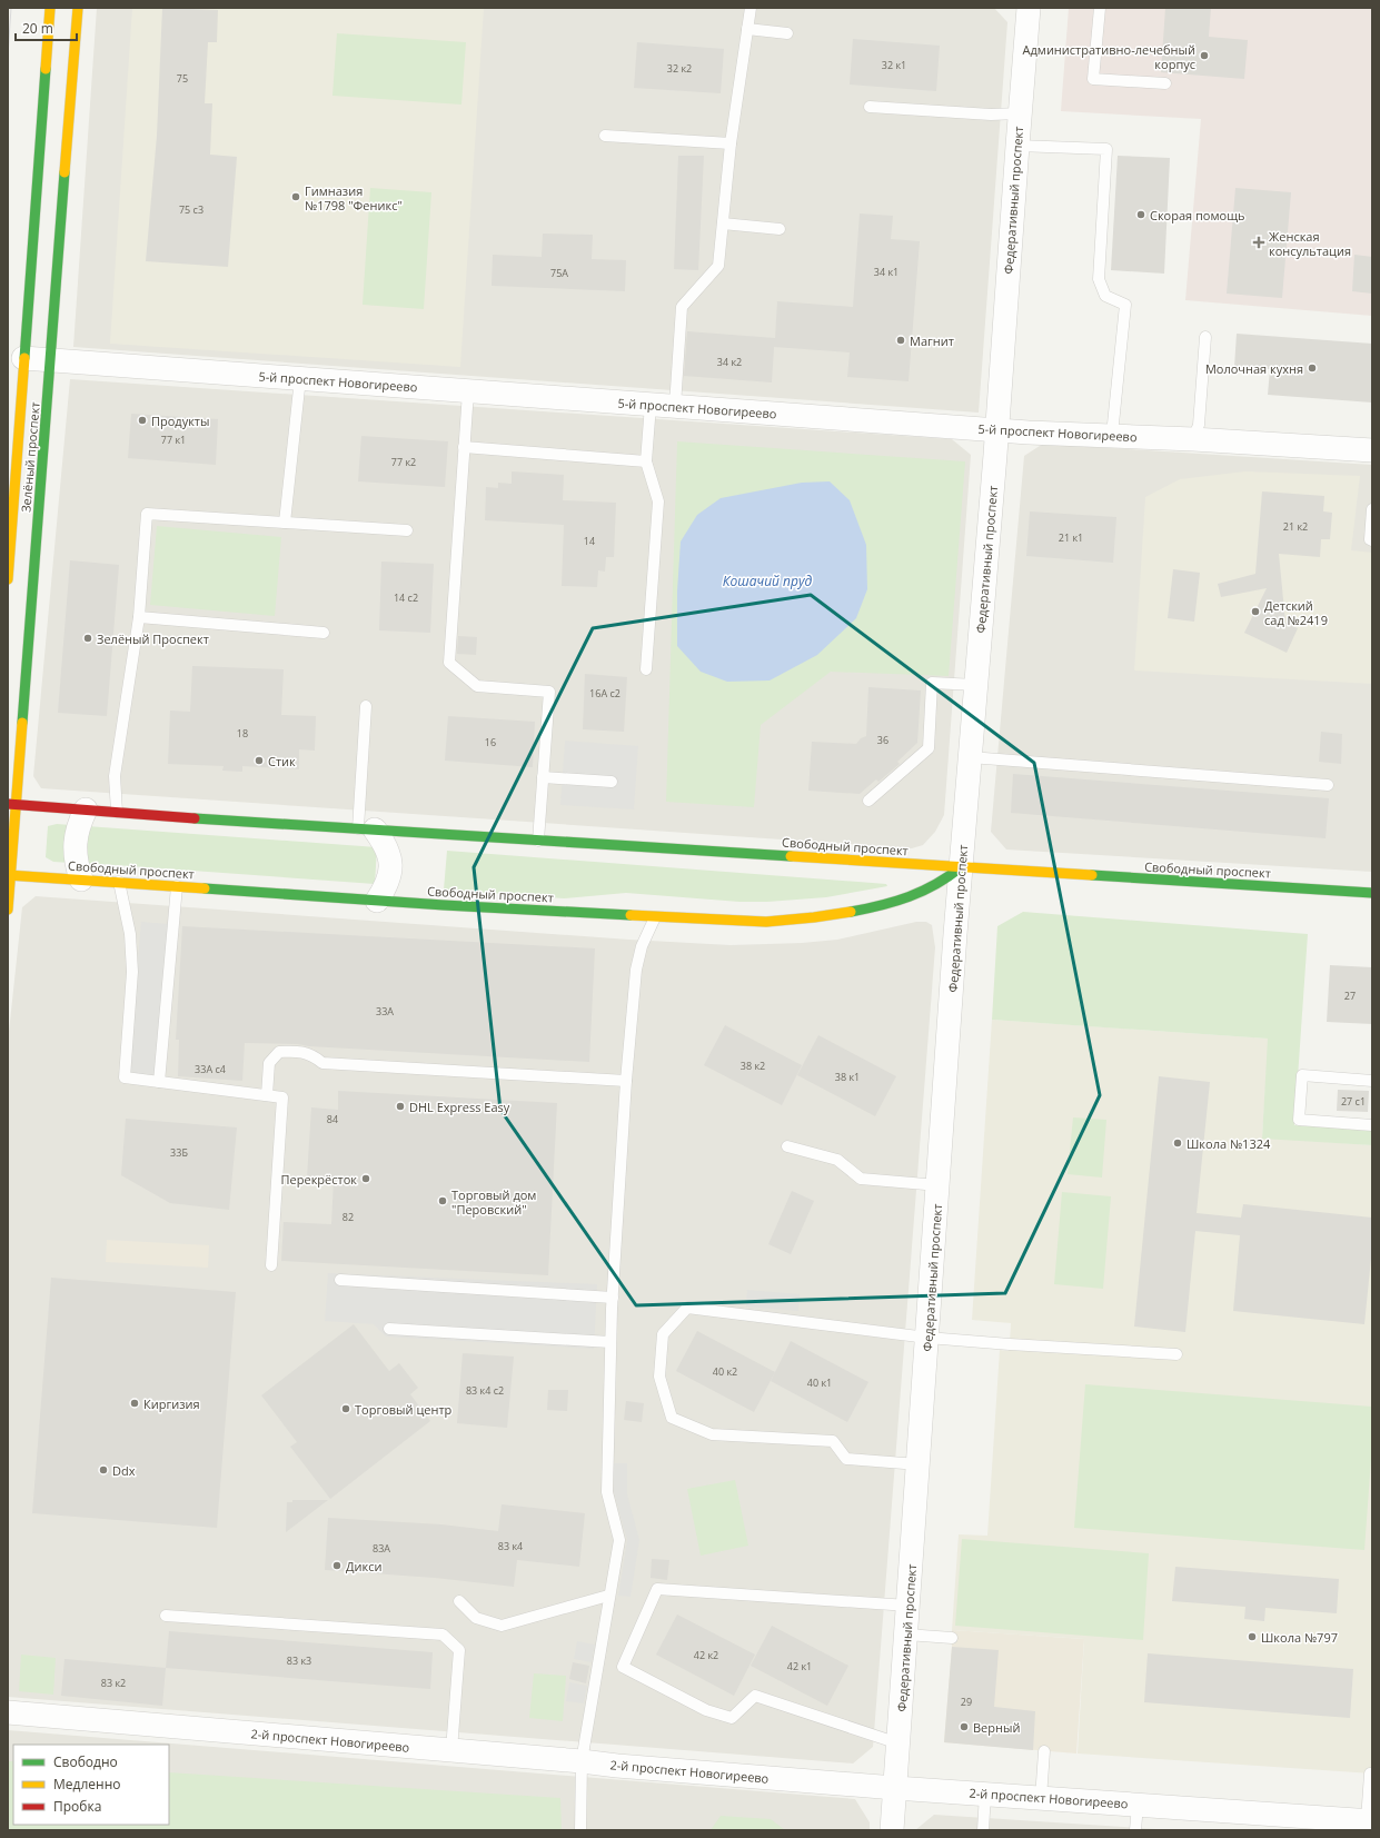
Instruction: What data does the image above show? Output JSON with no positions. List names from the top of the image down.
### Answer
{
  "streets": {
    "main road": ["Зелёный проспект", "Свободный проспект"],
    "street": ["Федеративный проспект", "5-й проспект Новогиреево", "2-й проспект Новогиреево"]
  },
  "crossings": [
    ["Федеративный проспект", "5-й проспект Новогиреево"],
    ["Федеративный проспект", "Свободный проспект"],
    ["Федеративный проспект", "2-й проспект Новогиреево"],
    ["5-й проспект Новогиреево", "Зелёный проспект"],
    ["Зелёный проспект", "Свободный проспект"]
  ],
  "water": ["Кошачий пруд"],
  "places": {
    "other": [
      "Административно-лечебный корпус",
      "Гимназия №1798 \"Феникс\"",
      "Скорая помощь",
      "Магнит",
      "Молочная кухня",
      "Продукты",
      "Детский сад №2419",
      "Зелёный Проспект",
      "Стик",
      "DHL Express Easy",
      "Школа №1324",
      "Перекрёсток",
      "Торговый дом \"Перовский\"",
      "Киргизия",
      "Торговый центр",
      "Ddx",
      "Дикси",
      "Школа №797",
      "Верный"
    ],
    "health": ["Женская консультация"]
  },
  "house_numbers": [
    "32 к1",
    "32 к2",
    "75",
    "75 с3",
    "34 к1",
    "75А",
    "34 к2",
    "77 к1",
    "77 к2",
    "21 к2",
    "21 к1",
    "14",
    "14 с2",
    "16А с2",
    "18",
    "36",
    "16",
    "27",
    "33А",
    "38 к2",
    "33А с4",
    "38 к1",
    "27 с1",
    "84",
    "33Б",
    "82",
    "40 к2",
    "40 к1",
    "83 к4 с2",
    "83 к4",
    "83A",
    "42 к2",
    "83 к3",
    "42 к1",
    "83 к2",
    "29"
  ],
  "legend": ["Свободно", "Медленно", "Пробка"],
  "scale_bar": "20 m"
}
